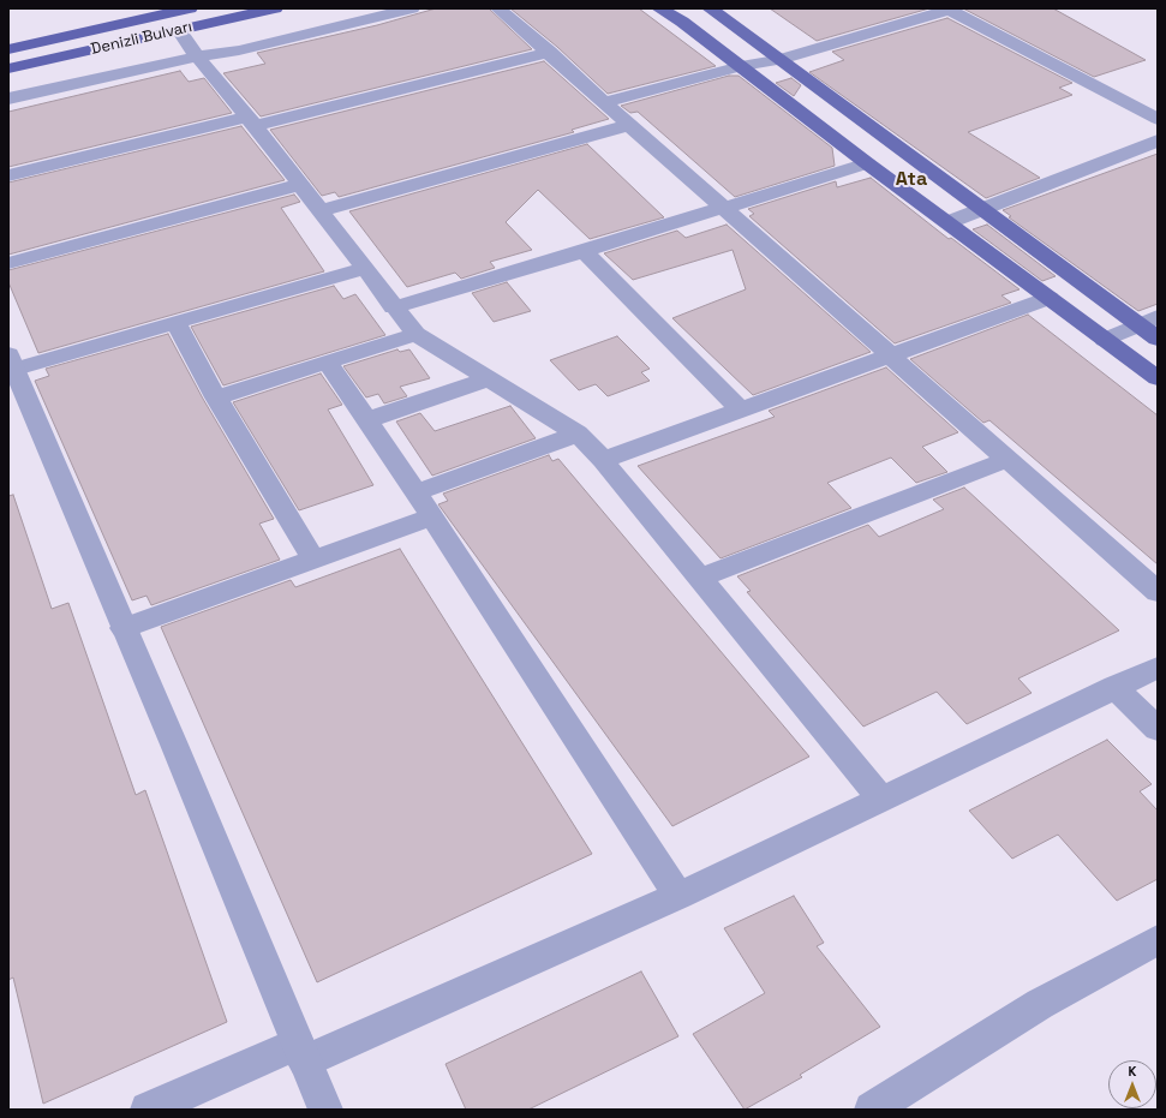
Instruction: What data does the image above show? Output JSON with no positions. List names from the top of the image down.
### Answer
{
  "streets": {
    "highway": ["Denizli Bulvarı"]
  },
  "districts": ["Ata"],
  "north": "top"
}
